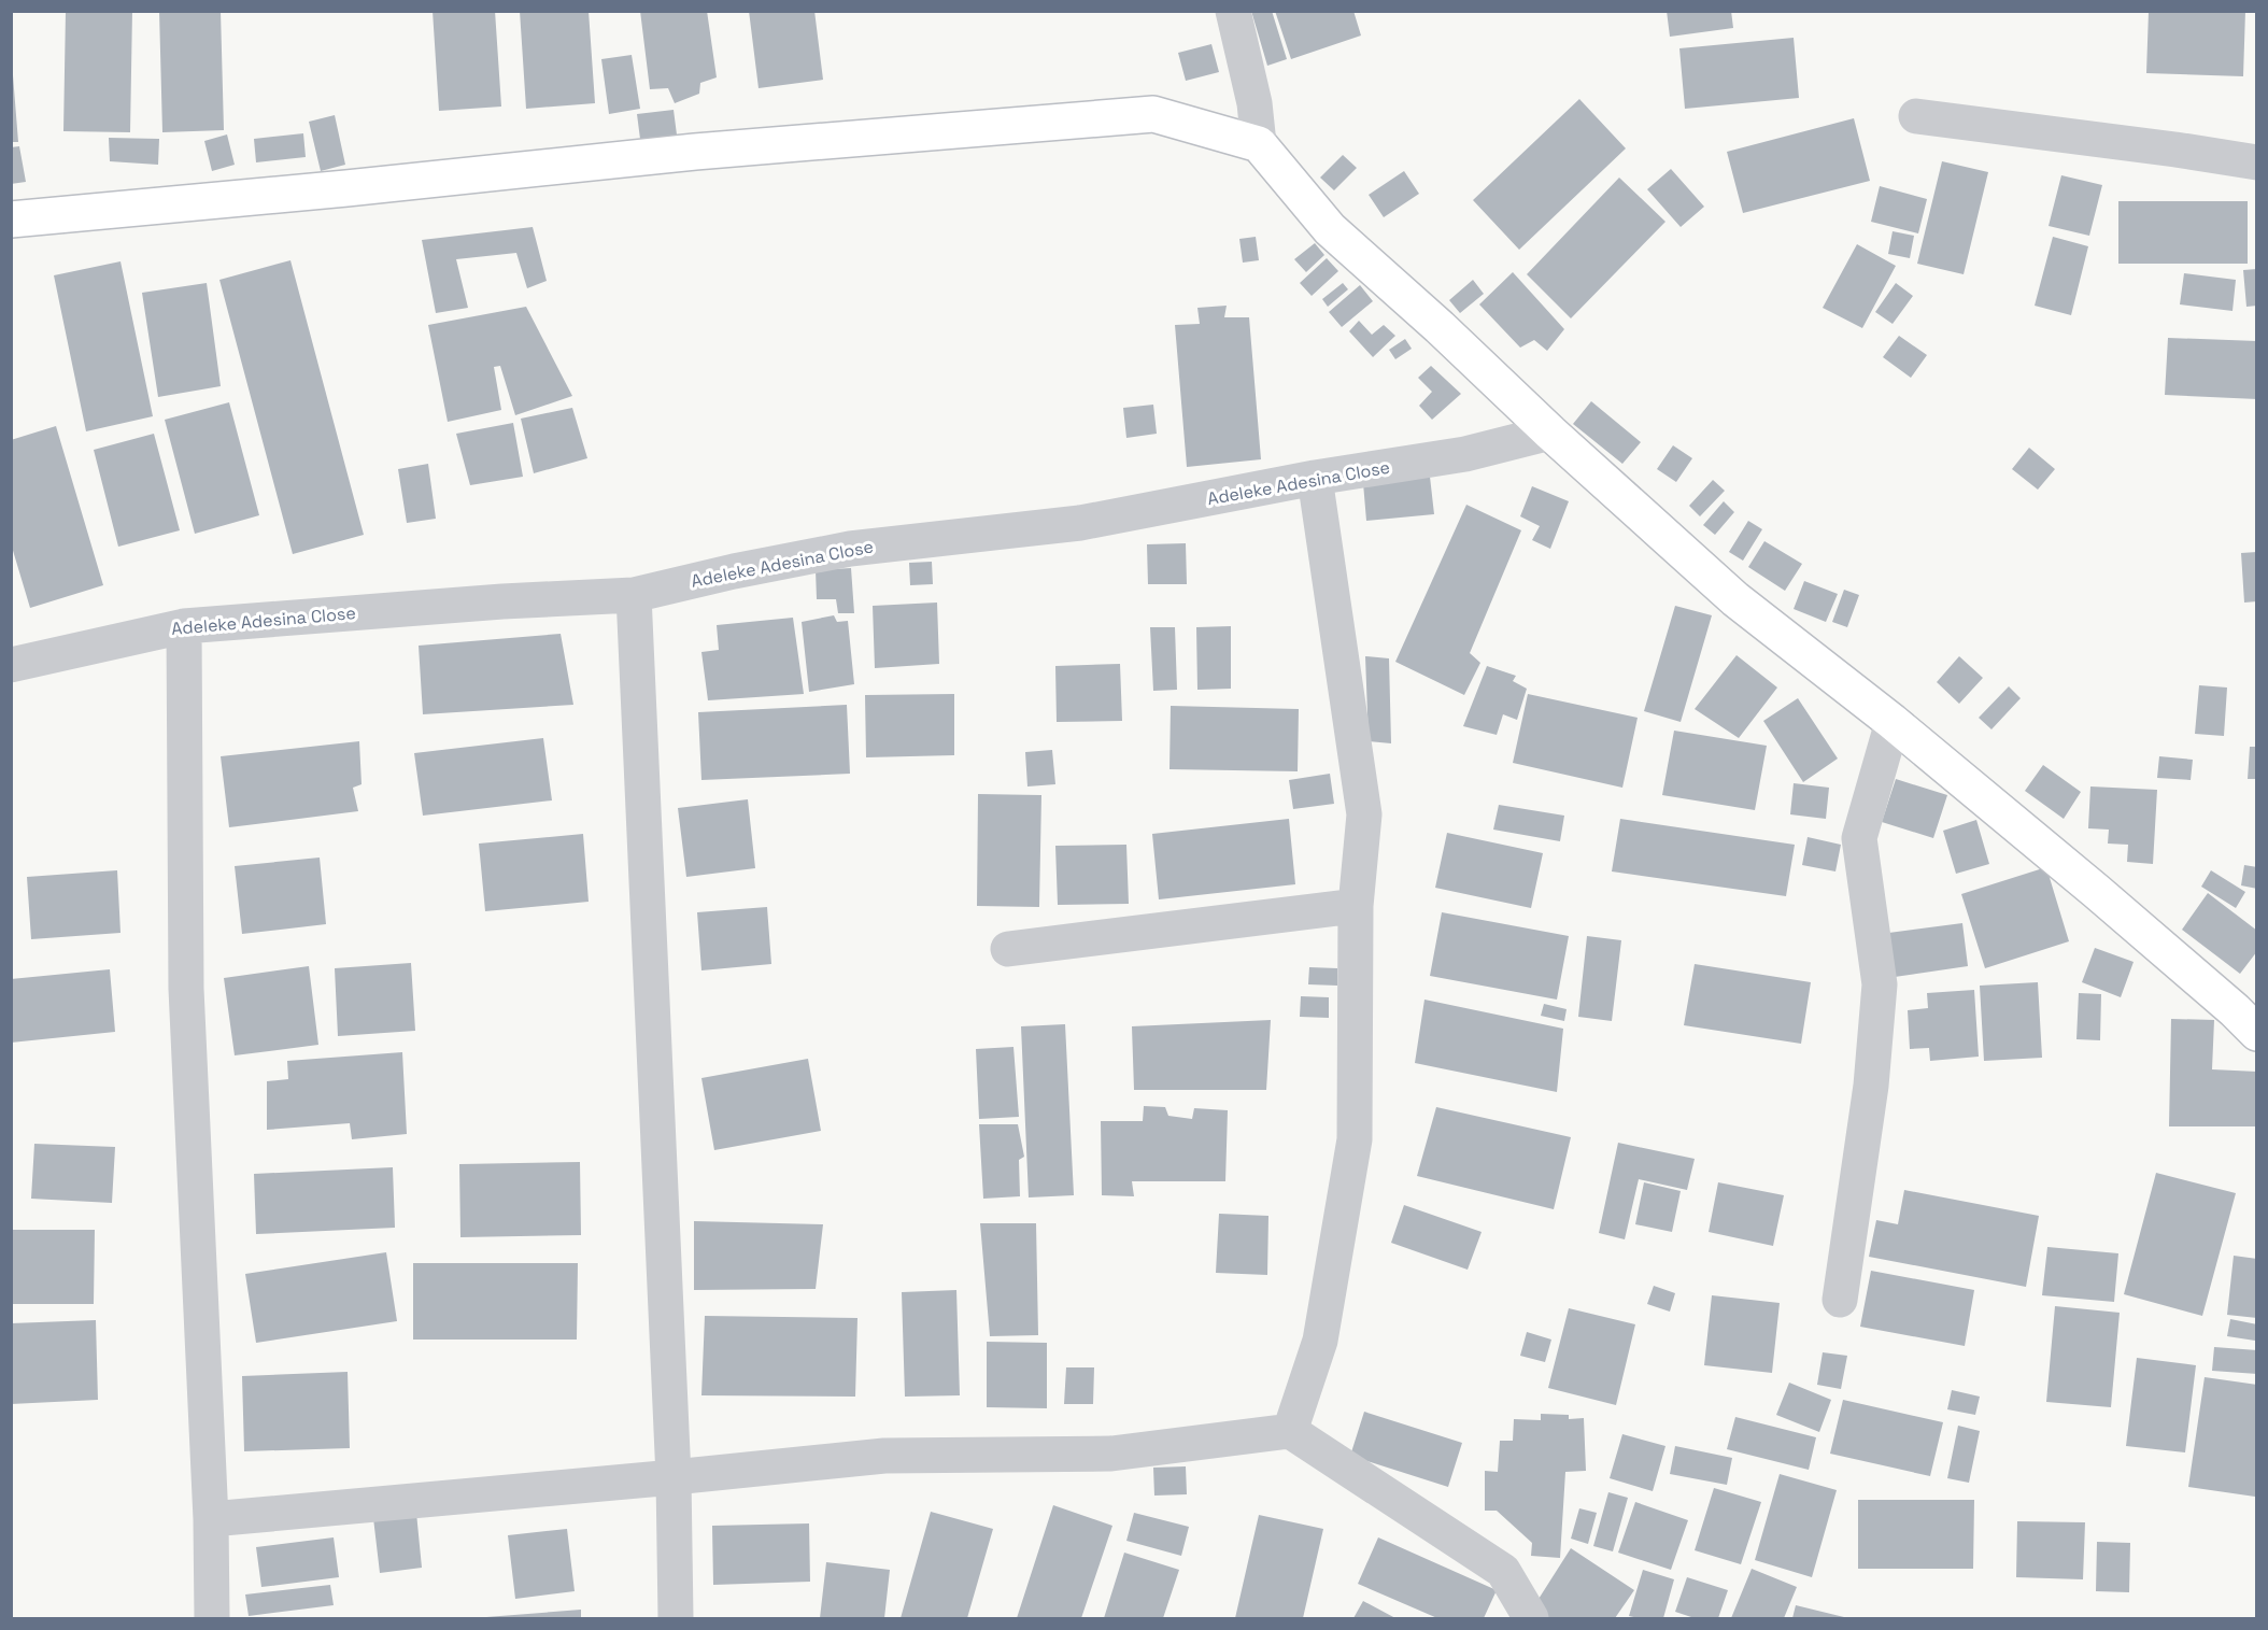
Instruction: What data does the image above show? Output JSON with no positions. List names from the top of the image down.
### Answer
{
  "streets": {
    "street": ["Adeleke Adesina Close"]
  }
}
